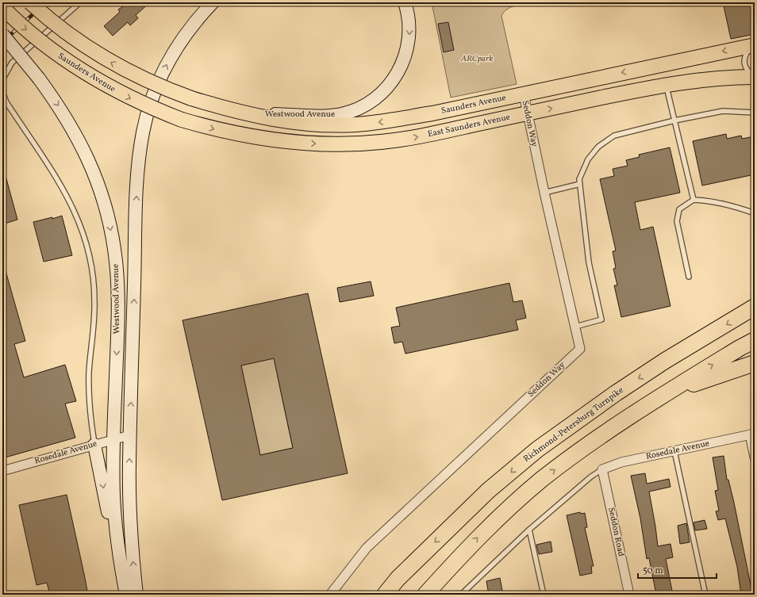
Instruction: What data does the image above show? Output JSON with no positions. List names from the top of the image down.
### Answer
{
  "streets": {
    "highway": ["Richmond-Petersburg Turnpike"],
    "main road": ["Saunders Avenue", "Westwood Avenue", "East Saunders Avenue"],
    "street": ["Seddon Way", "Rosedale Avenue", "Seddon Road"]
  },
  "crossings": [
    ["Saunders Avenue", "Westwood Avenue"],
    ["Saunders Avenue", "Seddon Way"],
    ["Saunders Avenue", "East Saunders Avenue"],
    ["Westwood Avenue", "Rosedale Avenue"],
    ["Seddon Way", "East Saunders Avenue"],
    ["Rosedale Avenue", "Seddon Road"]
  ],
  "one_way": ["East Saunders Avenue"],
  "parks": ["ARCpark"],
  "scale_bar": "50 m"
}
